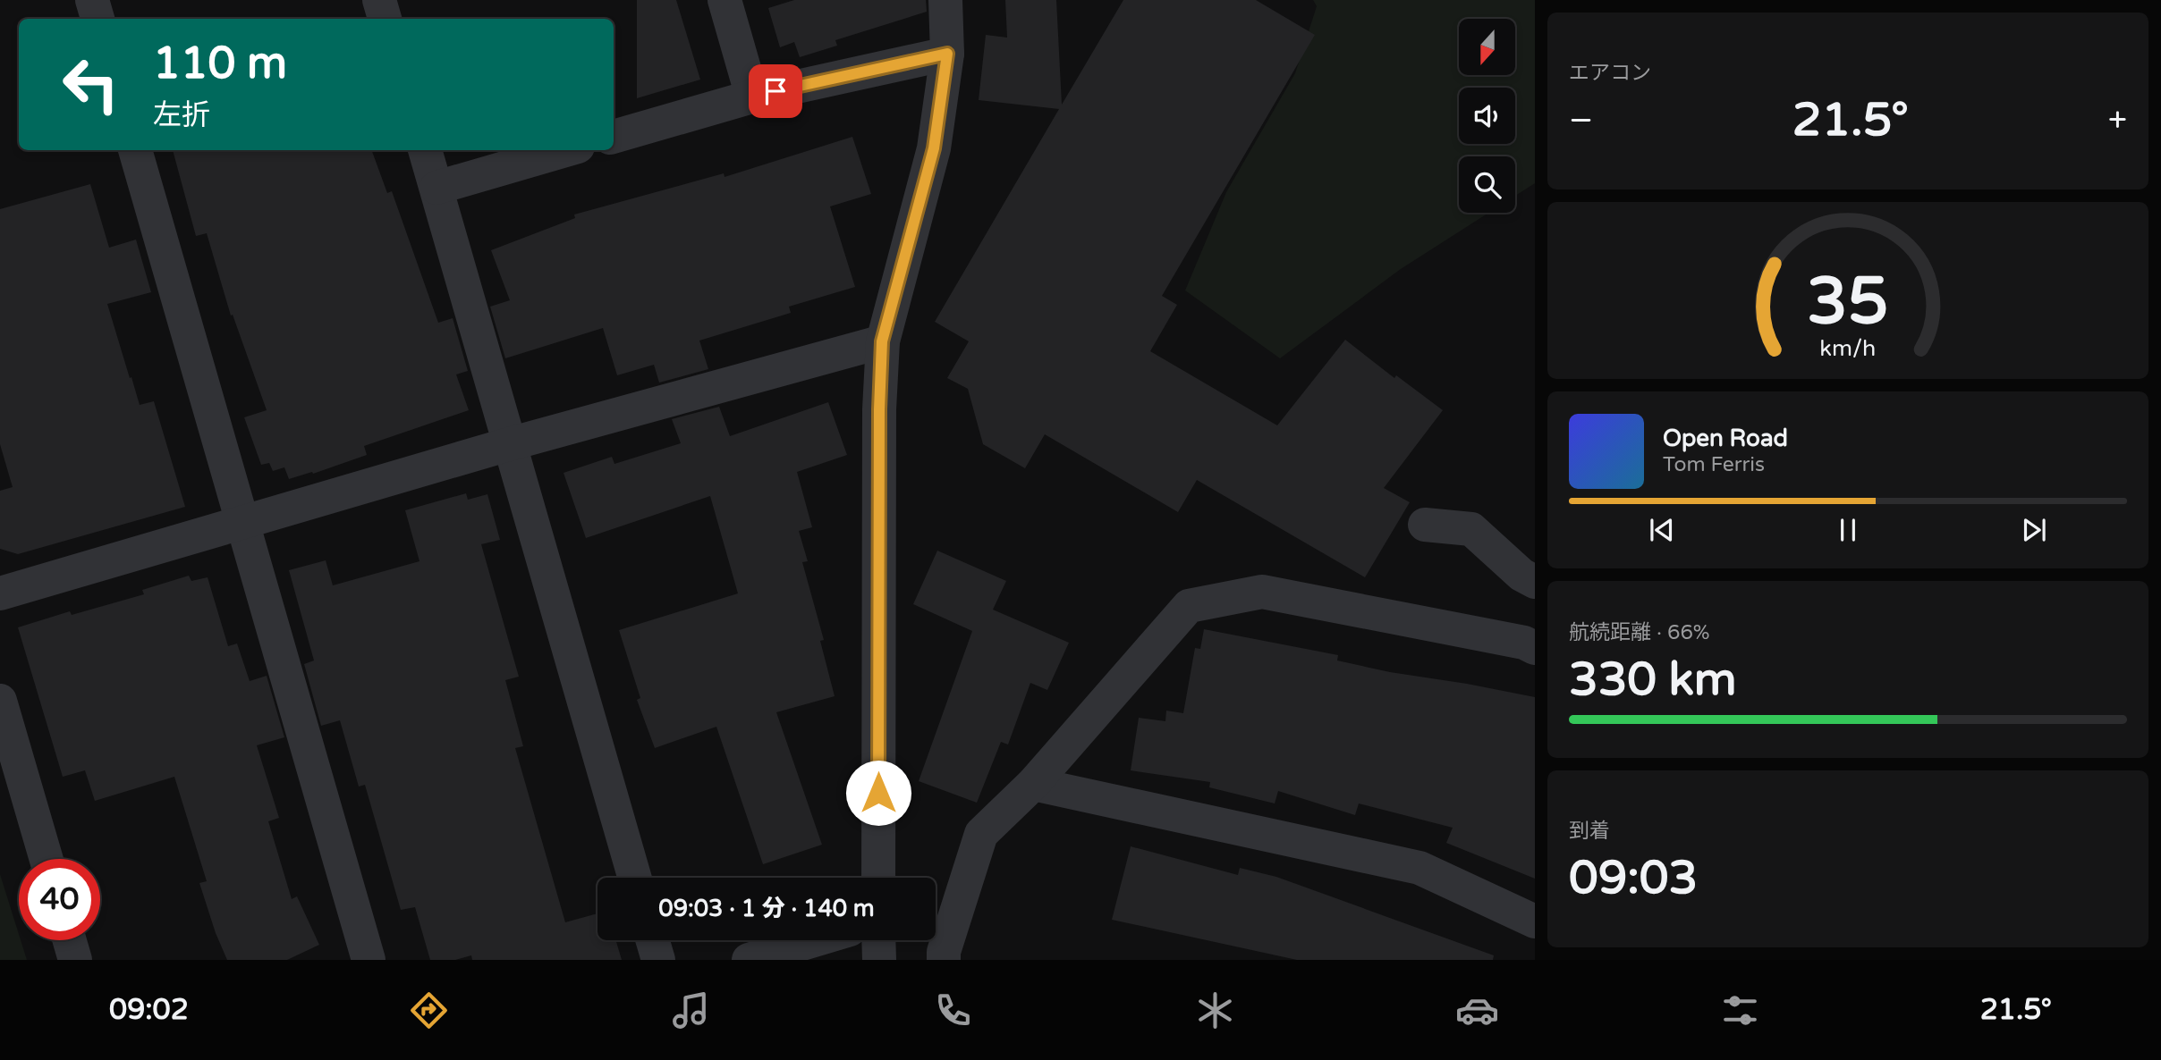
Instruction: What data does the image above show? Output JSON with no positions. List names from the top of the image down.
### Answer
{
  "north": "bottom",
  "page": {
    "tile": [
      "エアコン",
      ["航続距離 · 66%", "330 km"],
      ["到着", "09:03"]
    ],
    "turn": ["110 m", "左折"],
    "heat": ["−", "21.5°", "+"],
    "song": ["Open Road", "Tom Ferris"],
    "limit": "40",
    "trip": "09:03 · 1 分 · 140 m",
    "tabs": ["09:02", "21.5°"],
    "gauge": ["35", "km/h"]
  }
}
